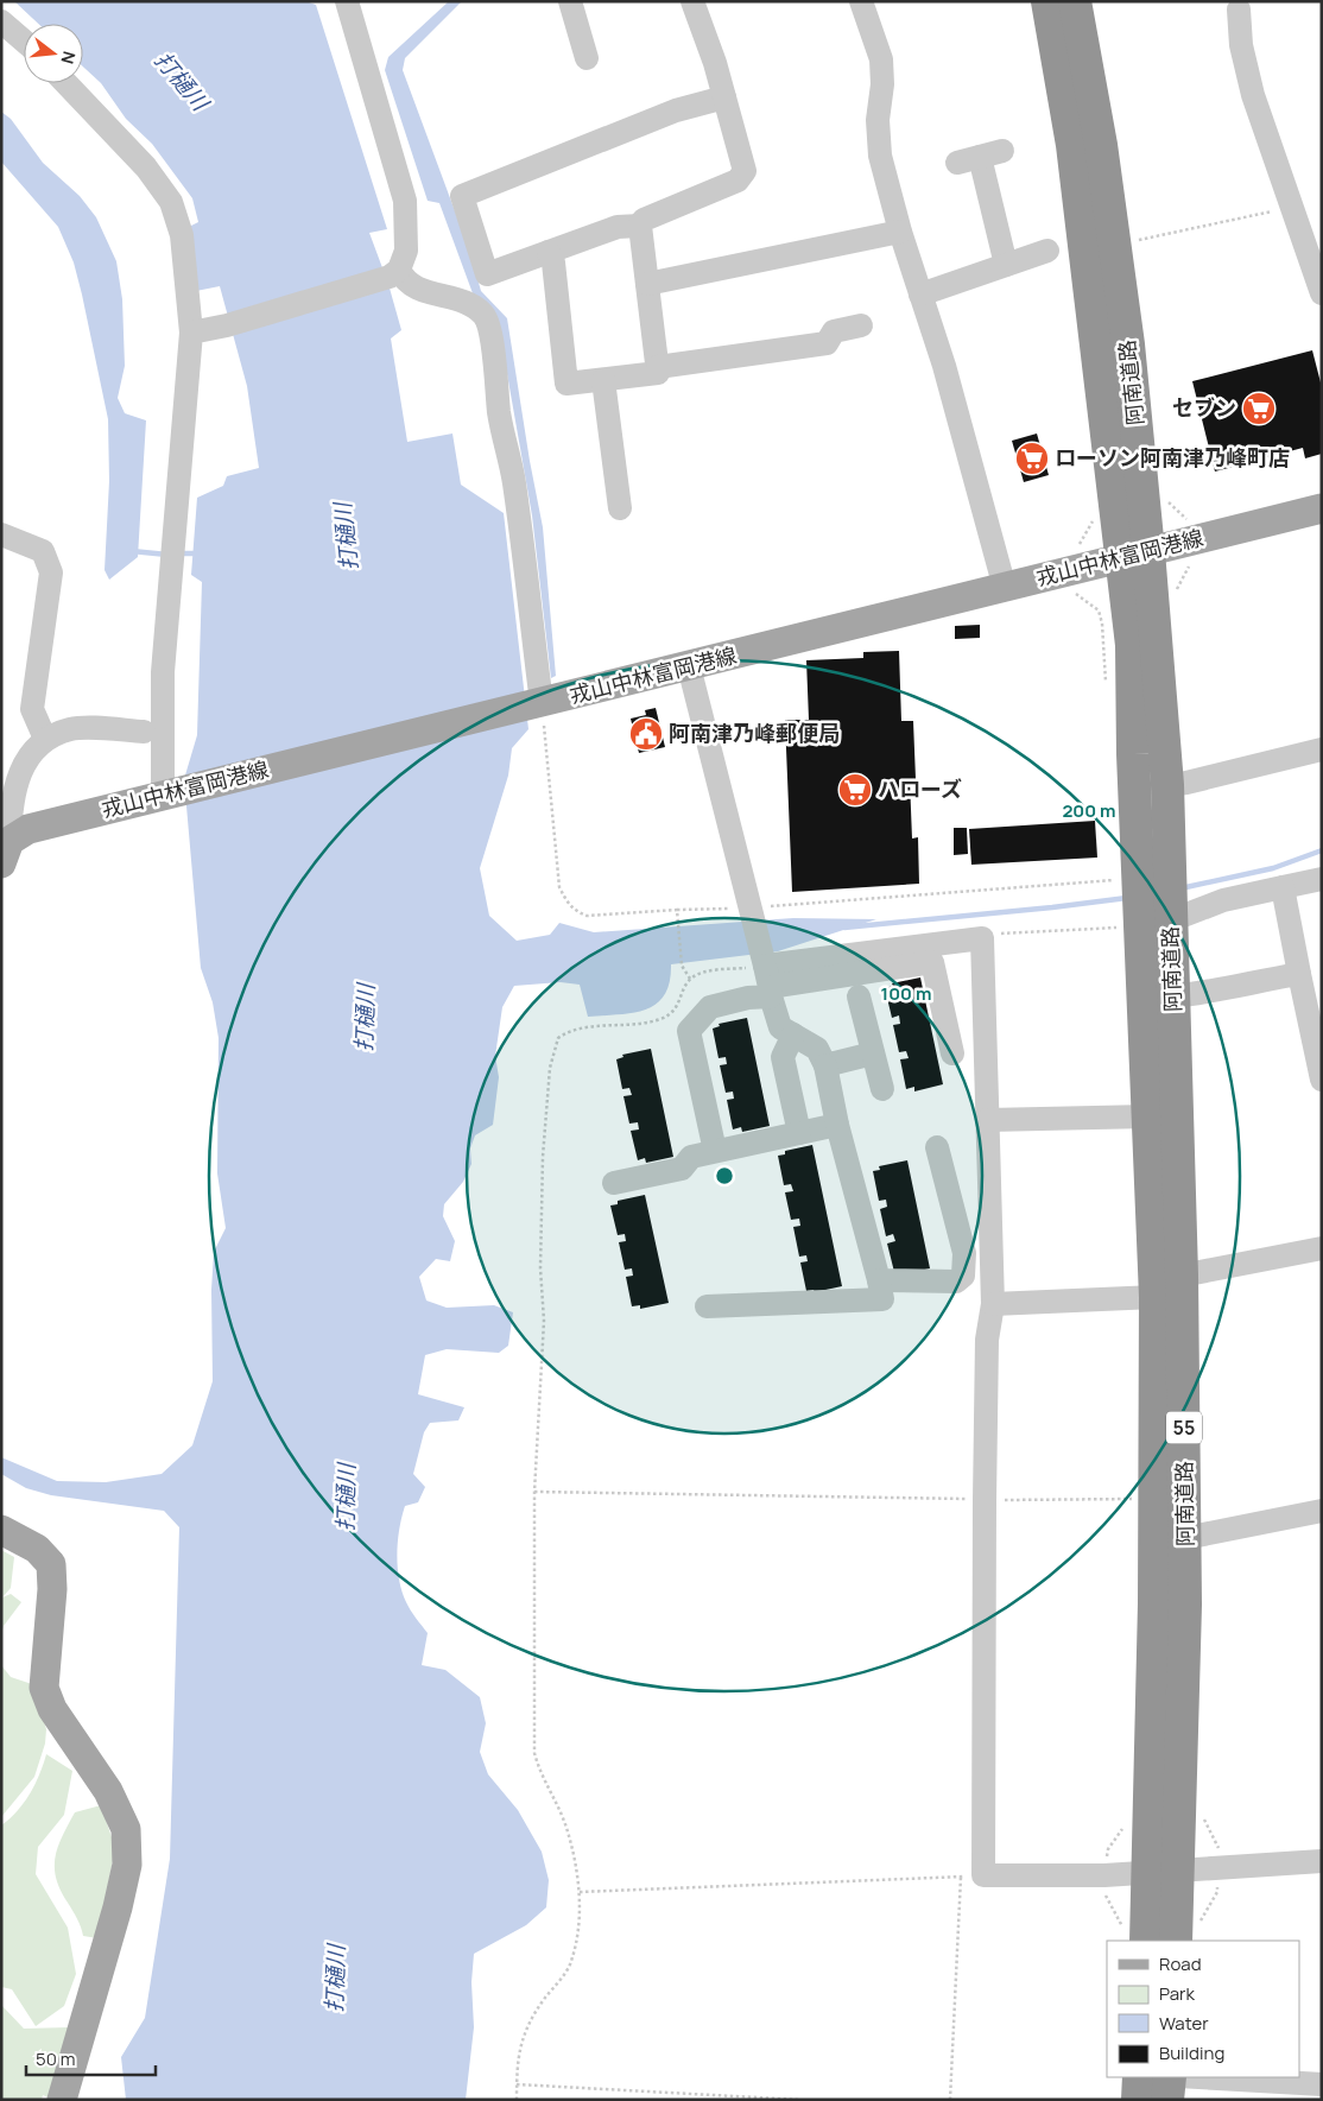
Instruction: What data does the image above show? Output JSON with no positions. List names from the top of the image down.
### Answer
{
  "streets": {
    "highway": ["阿南道路", "55"],
    "main road": ["戎山中林富岡港線"]
  },
  "crossings": [
    ["阿南道路", "戎山中林富岡港線"]
  ],
  "water": ["打樋川"],
  "places": {
    "supermarket": ["セブン", "ローソン阿南津乃峰町店", "ハローズ"],
    "public building": ["阿南津乃峰郵便局"]
  },
  "legend": [
    "Road",
    "Park",
    "Water",
    "Building"
  ],
  "scale_bar": "50 m",
  "north": "right",
  "rings": ["200 m", "100 m"]
}
